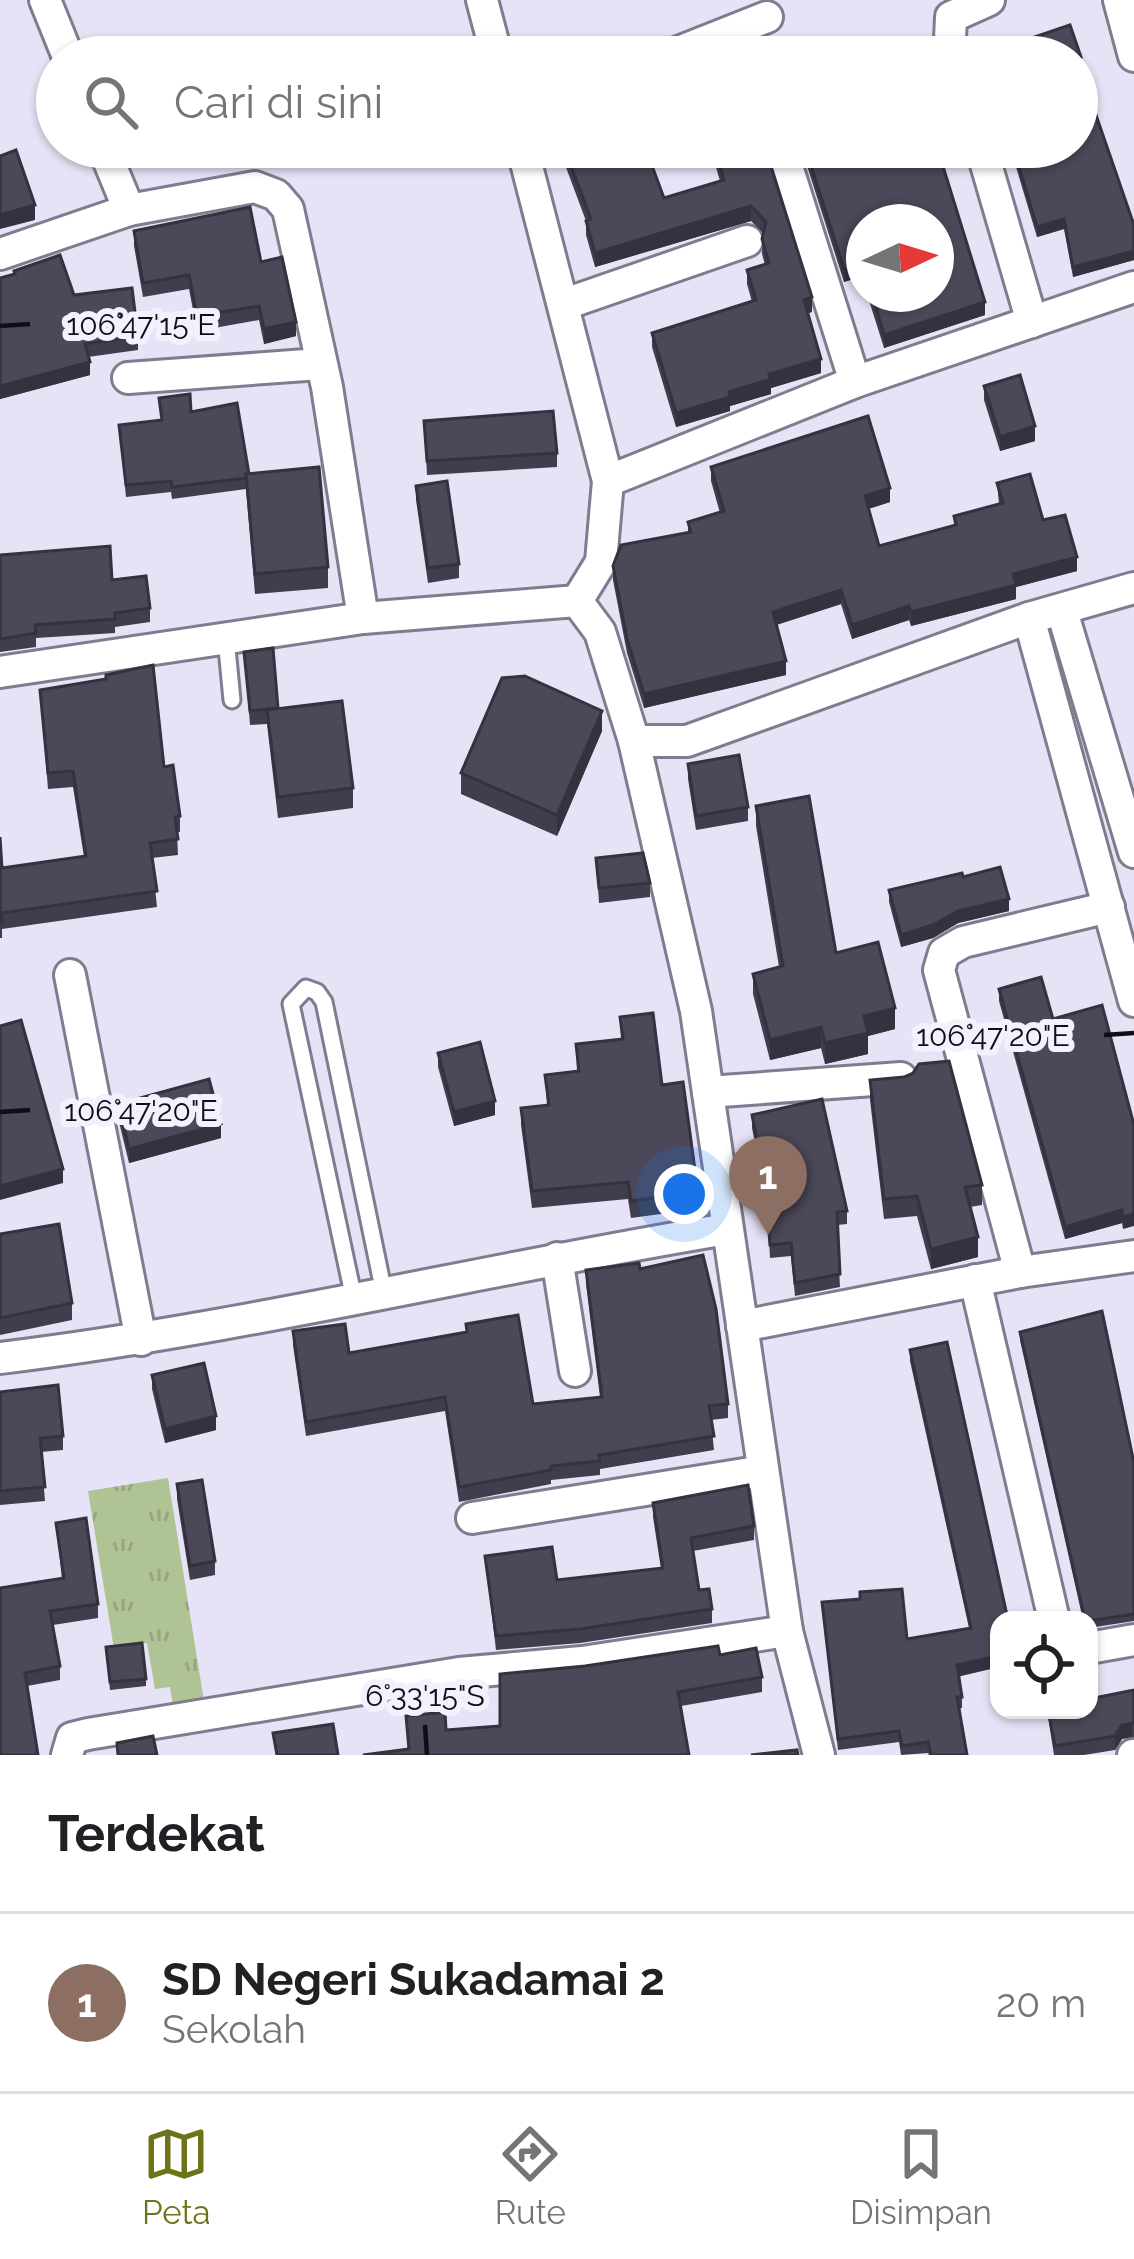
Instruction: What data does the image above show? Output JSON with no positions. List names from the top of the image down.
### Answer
{
  "north": "right",
  "page": {
    "search": "Cari di sini",
    "pins": "1",
    "heading": "Terdekat",
    "list": [
      {
        "mark": "1",
        "name": "SD Negeri Sukadamai 2",
        "note": "Sekolah",
        "value": "20 m"
      }
    ],
    "nav": ["Peta", "Rute", "Disimpan"]
  },
  "coordinates": ["106°47'15\"E", "106°47'20\"E", "6°33'15\"S"]
}
